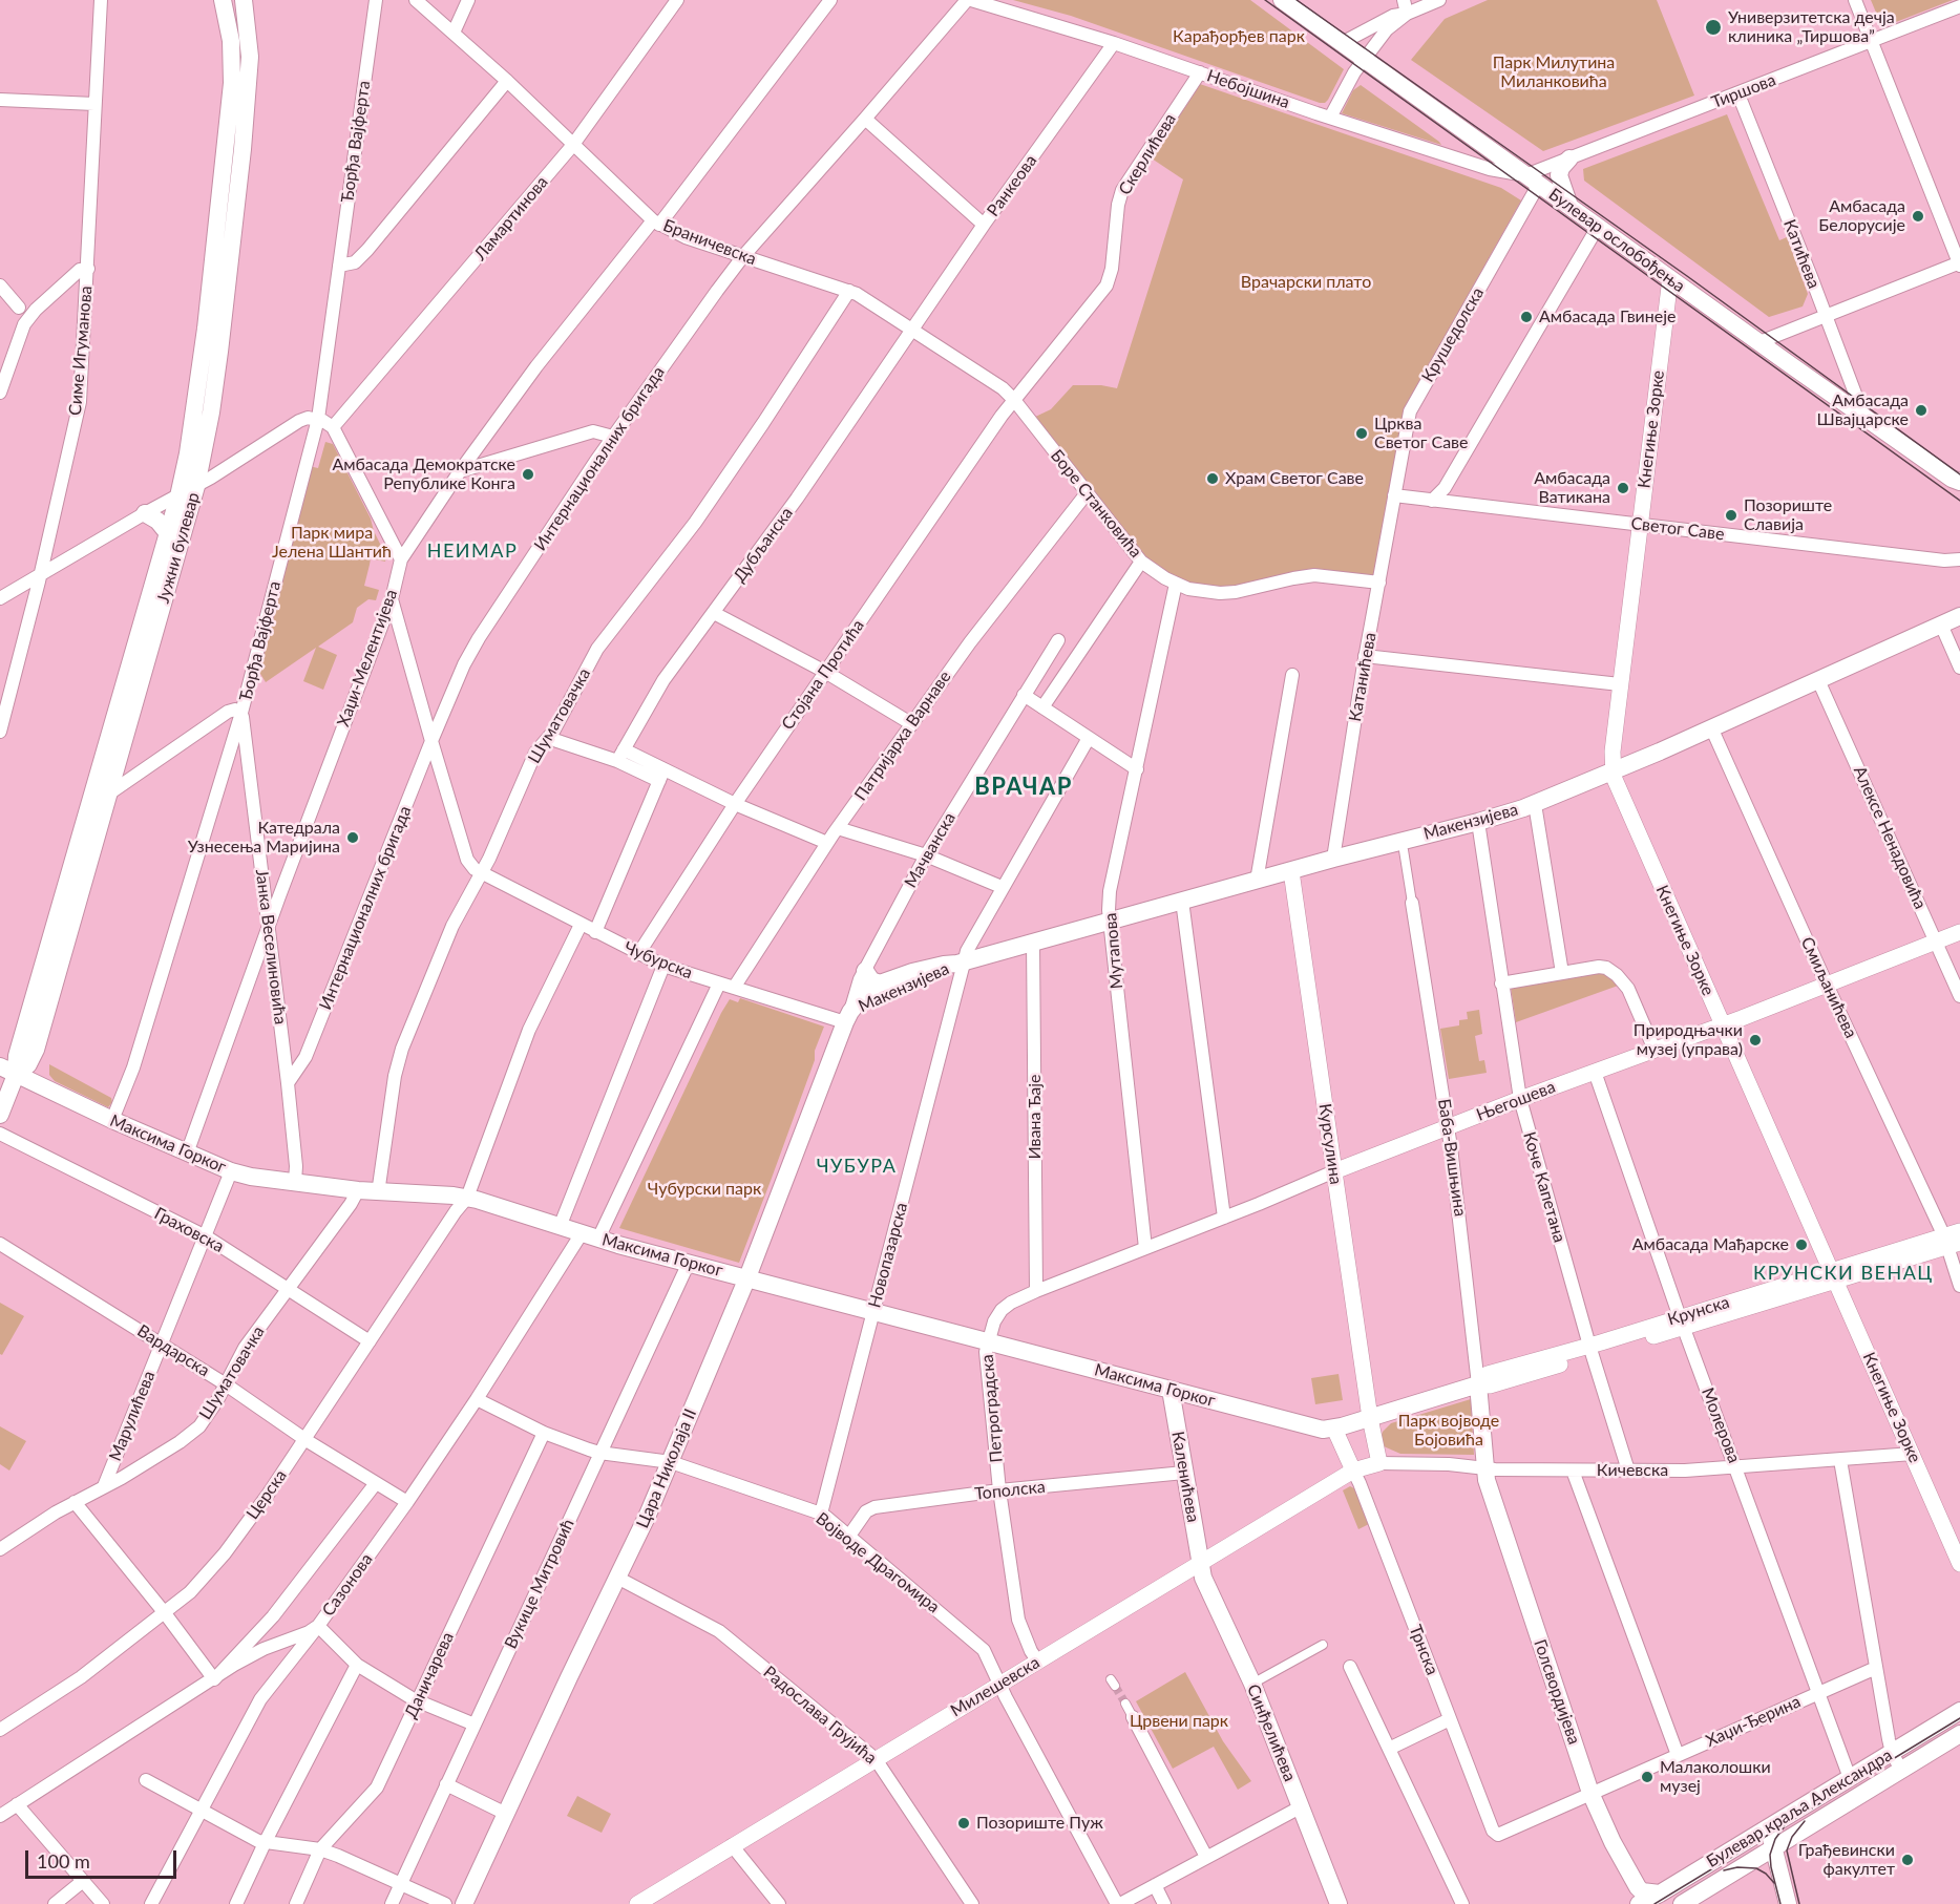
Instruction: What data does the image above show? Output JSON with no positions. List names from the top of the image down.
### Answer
{
  "streets": {
    "main road": [
      "Булевар ослобођења",
      "Јужни булевар",
      "Макензијева",
      "Максима Горког",
      "Баба-Вишњина",
      "Крунска",
      "Цара Николаја II",
      "Каленићева",
      "Голсвордијева",
      "Синђелићева",
      "Булевар краља Александра"
    ],
    "street": [
      "Небојшина",
      "Тиршова",
      "Ђорђа Вајферта",
      "Скерлићева",
      "Ранкеова",
      "Ламартинова",
      "Браничевска",
      "Катићева",
      "Крушедолска",
      "Симе Игуманова",
      "Кнегиње Зорке",
      "Интернационалних бригада",
      "Боре Станковића",
      "Светог Саве",
      "Дубљанска",
      "Хаџи-Мелентијева",
      "Стојана Протића",
      "Катанићева",
      "Шуматовачка",
      "Патријарха Варнаве",
      "Алексе Ненадовића",
      "Мачванска",
      "Јанка Веселиновића",
      "Мутапова",
      "Чубурска",
      "Смиљанићева",
      "Његошева",
      "Ивана Ђаје",
      "Курсулина",
      "Коче Капетана",
      "Граховска",
      "Новопазарска",
      "Вардарска",
      "Петроградска",
      "Марулићева",
      "Молерова",
      "Кичевска",
      "Тополска",
      "Церска",
      "Војводе Драгомира",
      "Вукице Митровић",
      "Сазонова",
      "Трнска",
      "Даничарева",
      "Милешевска",
      "Радослава Грујића",
      "Хаџи-Ђерина"
    ]
  },
  "crossings": [
    ["Небојшина", "Тиршова"],
    ["Небојшина", "Скерлићева"],
    ["Небојшина", "Ранкеова"],
    ["Небојшина", "Булевар ослобођења"],
    ["Небојшина", "Крушедолска"],
    ["Небојшина", "Интернационалних бригада"],
    ["Тиршова", "Булевар ослобођења"],
    ["Тиршова", "Катићева"],
    ["Тиршова", "Крушедолска"],
    ["Ђорђа Вајферта", "Јанка Веселиновића"],
    ["Ђорђа Вајферта", "Максима Горког"],
    ["Скерлићева", "Браничевска"],
    ["Скерлићева", "Боре Станковића"],
    ["Скерлићева", "Стојана Протића"],
    ["Ранкеова", "Браничевска"],
    ["Ранкеова", "Дубљанска"],
    ["Ламартинова", "Браничевска"],
    ["Булевар ослобођења", "Катићева"],
    ["Булевар ослобођења", "Крушедолска"],
    ["Булевар ослобођења", "Кнегиње Зорке"],
    ["Браничевска", "Интернационалних бригада"],
    ["Браничевска", "Боре Станковића"],
    ["Браничевска", "Дубљанска"],
    ["Браничевска", "Хаџи-Мелентијева"],
    ["Браничевска", "Стојана Протића"],
    ["Браничевска", "Шуматовачка"],
    ["Крушедолска", "Светог Саве"],
    ["Крушедолска", "Катанићева"],
    ["Кнегиње Зорке", "Светог Саве"],
    ["Кнегиње Зорке", "Макензијева"],
    ["Кнегиње Зорке", "Његошева"],
    ["Кнегиње Зорке", "Крунска"],
    ["Кнегиње Зорке", "Кичевска"],
    ["Интернационалних бригада", "Јанка Веселиновића"],
    ["Боре Станковића", "Стојана Протића"],
    ["Боре Станковића", "Катанићева"],
    ["Боре Станковића", "Патријарха Варнаве"],
    ["Боре Станковића", "Мутапова"],
    ["Светог Саве", "Катанићева"],
    ["Јужни булевар", "Максима Горког"],
    ["Хаџи-Мелентијева", "Јанка Веселиновића"],
    ["Хаџи-Мелентијева", "Максима Горког"],
    ["Стојана Протића", "Чубурска"],
    ["Катанићева", "Макензијева"],
    ["Шуматовачка", "Чубурска"],
    ["Шуматовачка", "Максима Горког"],
    ["Шуматовачка", "Граховска"],
    ["Шуматовачка", "Вардарска"],
    ["Шуматовачка", "Марулићева"],
    ["Патријарха Варнаве", "Чубурска"],
    ["Макензијева", "Алексе Ненадовића"],
    ["Макензијева", "Мачванска"],
    ["Макензијева", "Мутапова"],
    ["Макензијева", "Чубурска"],
    ["Макензијева", "Смиљанићева"],
    ["Макензијева", "Ивана Ђаје"],
    ["Макензијева", "Курсулина"],
    ["Макензијева", "Коче Капетана"],
    ["Макензијева", "Новопазарска"],
    ["Макензијева", "Цара Николаја II"],
    ["Алексе Ненадовића", "Његошева"],
    ["Мачванска", "Чубурска"],
    ["Мачванска", "Цара Николаја II"],
    ["Јанка Веселиновића", "Максима Горког"],
    ["Мутапова", "Његошева"],
    ["Чубурска", "Цара Николаја II"],
    ["Чубурска", "Церска"],
    ["Чубурска", "Сазонова"],
    ["Смиљанићева", "Његошева"],
    ["Смиљанићева", "Крунска"],
    ["Његошева", "Ивана Ђаје"],
    ["Његошева", "Максима Горког"],
    ["Његошева", "Курсулина"],
    ["Његошева", "Баба-Вишњина"],
    ["Његошева", "Коче Капетана"],
    ["Његошева", "Петроградска"],
    ["Његошева", "Молерова"],
    ["Максима Горког", "Новопазарска"],
    ["Максима Горког", "Крунска"],
    ["Максима Горког", "Петроградска"],
    ["Максима Горког", "Марулићева"],
    ["Максима Горког", "Цара Николаја II"],
    ["Максима Горког", "Каленићева"],
    ["Максима Горког", "Церска"],
    ["Максима Горког", "Вукице Митровић"],
    ["Максима Горког", "Сазонова"],
    ["Курсулина", "Крунска"],
    ["Курсулина", "Кичевска"],
    ["Баба-Вишњина", "Крунска"],
    ["Баба-Вишњина", "Кичевска"],
    ["Баба-Вишњина", "Голсвордијева"],
    ["Коче Капетана", "Крунска"],
    ["Коче Капетана", "Кичевска"],
    ["Граховска", "Марулићева"],
    ["Граховска", "Церска"],
    ["Новопазарска", "Војводе Драгомира"],
    ["Крунска", "Молерова"],
    ["Вардарска", "Марулићева"],
    ["Вардарска", "Церска"],
    ["Вардарска", "Сазонова"],
    ["Петроградска", "Тополска"],
    ["Петроградска", "Милешевска"],
    ["Молерова", "Кичевска"],
    ["Молерова", "Хаџи-Ђерина"],
    ["Молерова", "Булевар краља Александра"],
    ["Цара Николаја II", "Војводе Драгомира"],
    ["Цара Николаја II", "Радослава Грујића"],
    ["Кичевска", "Трнска"],
    ["Кичевска", "Милешевска"],
    ["Кичевска", "Голсвордијева"],
    ["Каленићева", "Тополска"],
    ["Каленићева", "Милешевска"],
    ["Каленићева", "Синђелићева"],
    ["Тополска", "Војводе Драгомира"],
    ["Војводе Драгомира", "Вукице Митровић"],
    ["Војводе Драгомира", "Сазонова"],
    ["Војводе Драгомира", "Даничарева"],
    ["Војводе Драгомира", "Милешевска"],
    ["Трнска", "Милешевска"],
    ["Трнска", "Хаџи-Ђерина"],
    ["Милешевска", "Радослава Грујића"],
    ["Милешевска", "Синђелићева"],
    ["Голсвордијева", "Хаџи-Ђерина"],
    ["Голсвордијева", "Булевар краља Александра"]
  ],
  "districts": [
    "НЕИМАР",
    "ВРАЧАР",
    "ЧУБУРА",
    "КРУНСКИ ВЕНАЦ"
  ],
  "parks": [
    "Карађорђев парк",
    "Парк Милутина Миланковића",
    "Врачарски плато",
    "Парк мира Јелена Шантић",
    "Чубурски парк",
    "Парк војводе Бојовића",
    "Црвени парк"
  ],
  "places": [
    "Универзитетска дечја клиника „Тиршова”",
    "Амбасада Белорусије",
    "Амбасада Гвинеје",
    "Амбасада Швајцарске",
    "Црква Светог Саве",
    "Амбасада Демократске Републике Конга",
    "Храм Светог Саве",
    "Амбасада Ватикана",
    "Позориште Славија",
    "Катедрала Узнесења Маријина",
    "Природњачки музеј (управа)",
    "Амбасада Мађарске",
    "Малаколошки музеј",
    "Позориште Пуж",
    "Грађевински факултет"
  ],
  "scale_bar": "100 m"
}
